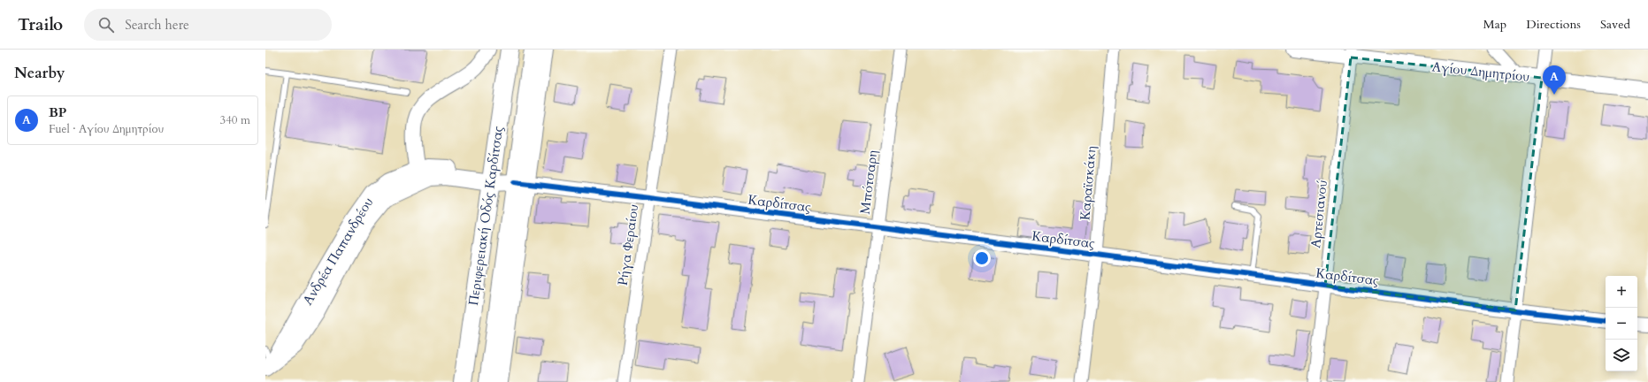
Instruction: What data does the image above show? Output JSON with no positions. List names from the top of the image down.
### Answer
{
  "streets": {
    "main road": ["Περιφερειακή Οδός Καρδίτσας", "Ανδρέα Παπανδρέου"],
    "street": [
      "Αγίου Δημητρίου",
      "Μπότσαρη",
      "Καραϊσκάκη",
      "Καρδίτσας",
      "Αρτεσιανού",
      "Ρήγα Φεραίου"
    ]
  },
  "crossings": [
    ["Αγίου Δημητρίου", "Αρτεσιανού"],
    ["Μπότσαρη", "Καρδίτσας"],
    ["Καραϊσκάκη", "Καρδίτσας"],
    ["Καρδίτσας", "Αρτεσιανού"],
    ["Καρδίτσας", "Περιφερειακή Οδός Καρδίτσας"],
    ["Καρδίτσας", "Ρήγα Φεραίου"],
    ["Καρδίτσας", "Ανδρέα Παπανδρέου"],
    ["Περιφερειακή Οδός Καρδίτσας", "Ανδρέα Παπανδρέου"]
  ],
  "page": {
    "header": "Trailo",
    "search": "Search here",
    "nav": ["Map", "Directions", "Saved"],
    "heading": "Nearby",
    "pins": "A",
    "list": [
      {
        "mark": "A",
        "name": "BP",
        "note": "Fuel · Αγίου Δημητρίου",
        "value": "340 m"
      }
    ],
    "map_buttons": ["+", "−"]
  }
}
